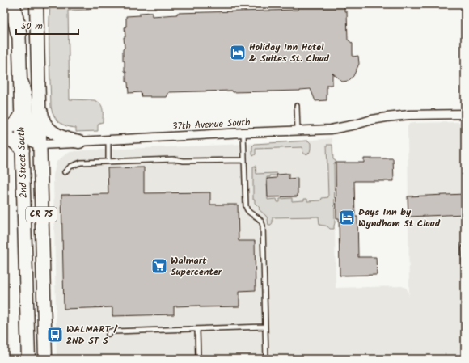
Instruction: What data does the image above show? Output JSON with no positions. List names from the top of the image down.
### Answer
{
  "streets": {
    "main road": ["2nd Street South", "CR 75"],
    "street": ["37th Avenue South"]
  },
  "crossings": [
    ["37th Avenue South", "2nd Street South"]
  ],
  "places": {
    "hotel": ["Holiday Inn Hotel & Suites St. Cloud", "Days Inn by Wyndham St Cloud"],
    "supermarket": ["Walmart Supercenter"],
    "bus stop": ["WALMART / 2ND ST S"]
  },
  "scale_bar": "50 m"
}
